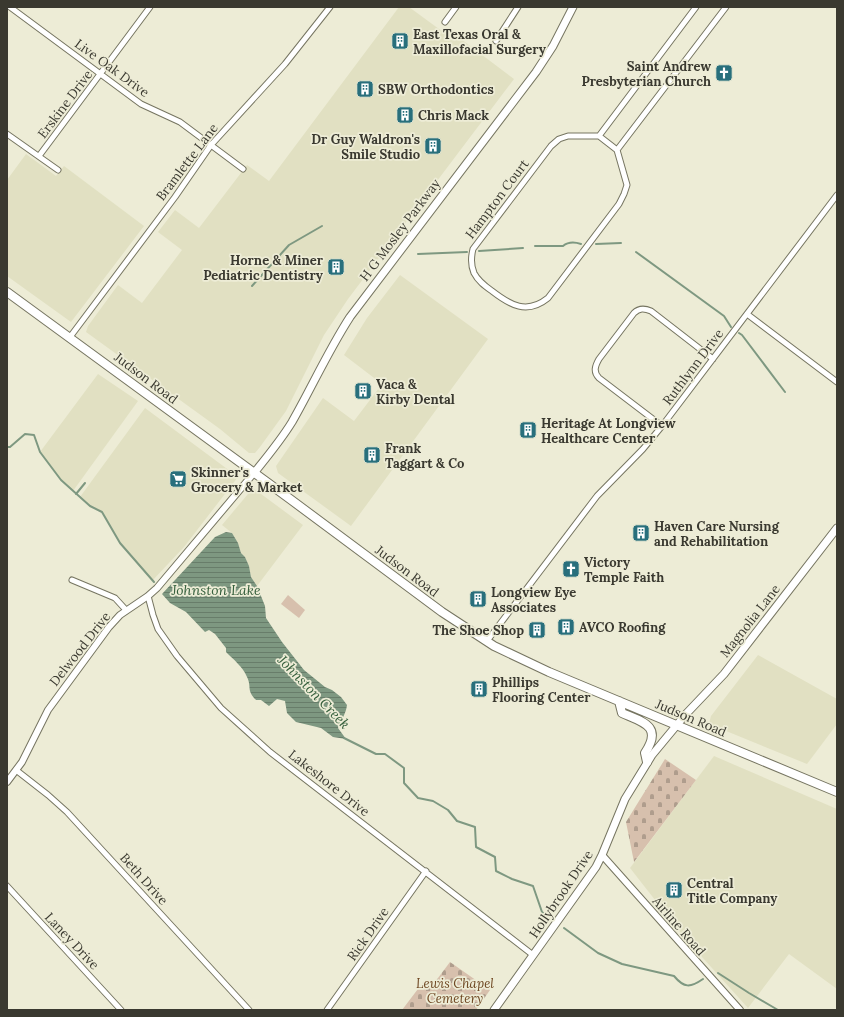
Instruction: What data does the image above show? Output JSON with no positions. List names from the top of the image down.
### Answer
{
  "streets": {
    "main road": [
      "H G Mosley Parkway",
      "Judson Road",
      "Magnolia Lane",
      "Hollybrook Drive"
    ],
    "street": [
      "Live Oak Drive",
      "Erskine Drive",
      "Bramlette Lane",
      "Hampton Court",
      "Ruthlynn Drive",
      "Delwood Drive",
      "Lakeshore Drive",
      "Beth Drive",
      "Airline Road",
      "Rick Drive",
      "Laney Drive"
    ]
  },
  "crossings": [
    ["Live Oak Drive", "Erskine Drive"],
    ["Live Oak Drive", "Bramlette Lane"],
    ["Bramlette Lane", "Judson Road"],
    ["H G Mosley Parkway", "Judson Road"],
    ["H G Mosley Parkway", "Delwood Drive"],
    ["Ruthlynn Drive", "Judson Road"],
    ["Judson Road", "Magnolia Lane"],
    ["Judson Road", "Delwood Drive"],
    ["Judson Road", "Hollybrook Drive"],
    ["Magnolia Lane", "Hollybrook Drive"],
    ["Delwood Drive", "Lakeshore Drive"],
    ["Delwood Drive", "Beth Drive"],
    ["Lakeshore Drive", "Hollybrook Drive"],
    ["Lakeshore Drive", "Rick Drive"],
    ["Hollybrook Drive", "Airline Road"]
  ],
  "water": ["Johnston Lake", "Johnston Creek"],
  "parks": ["Lewis Chapel Cemetery"],
  "places": {
    "building": [
      "East Texas Oral & Maxillofacial Surgery",
      "SBW Orthodontics",
      "Chris Mack",
      "Dr Guy Waldron's Smile Studio",
      "Horne & Miner Pediatric Dentistry",
      "Vaca & Kirby Dental",
      "Heritage At Longview Healthcare Center",
      "Frank Taggart & Co",
      "Haven Care Nursing and Rehabilitation",
      "Longview Eye Associates",
      "AVCO Roofing",
      "The Shoe Shop",
      "Phillips Flooring Center",
      "Central Title Company"
    ],
    "church": ["Saint Andrew Presbyterian Church", "Victory Temple Faith"],
    "supermarket": ["Skinner's Grocery & Market"]
  }
}
